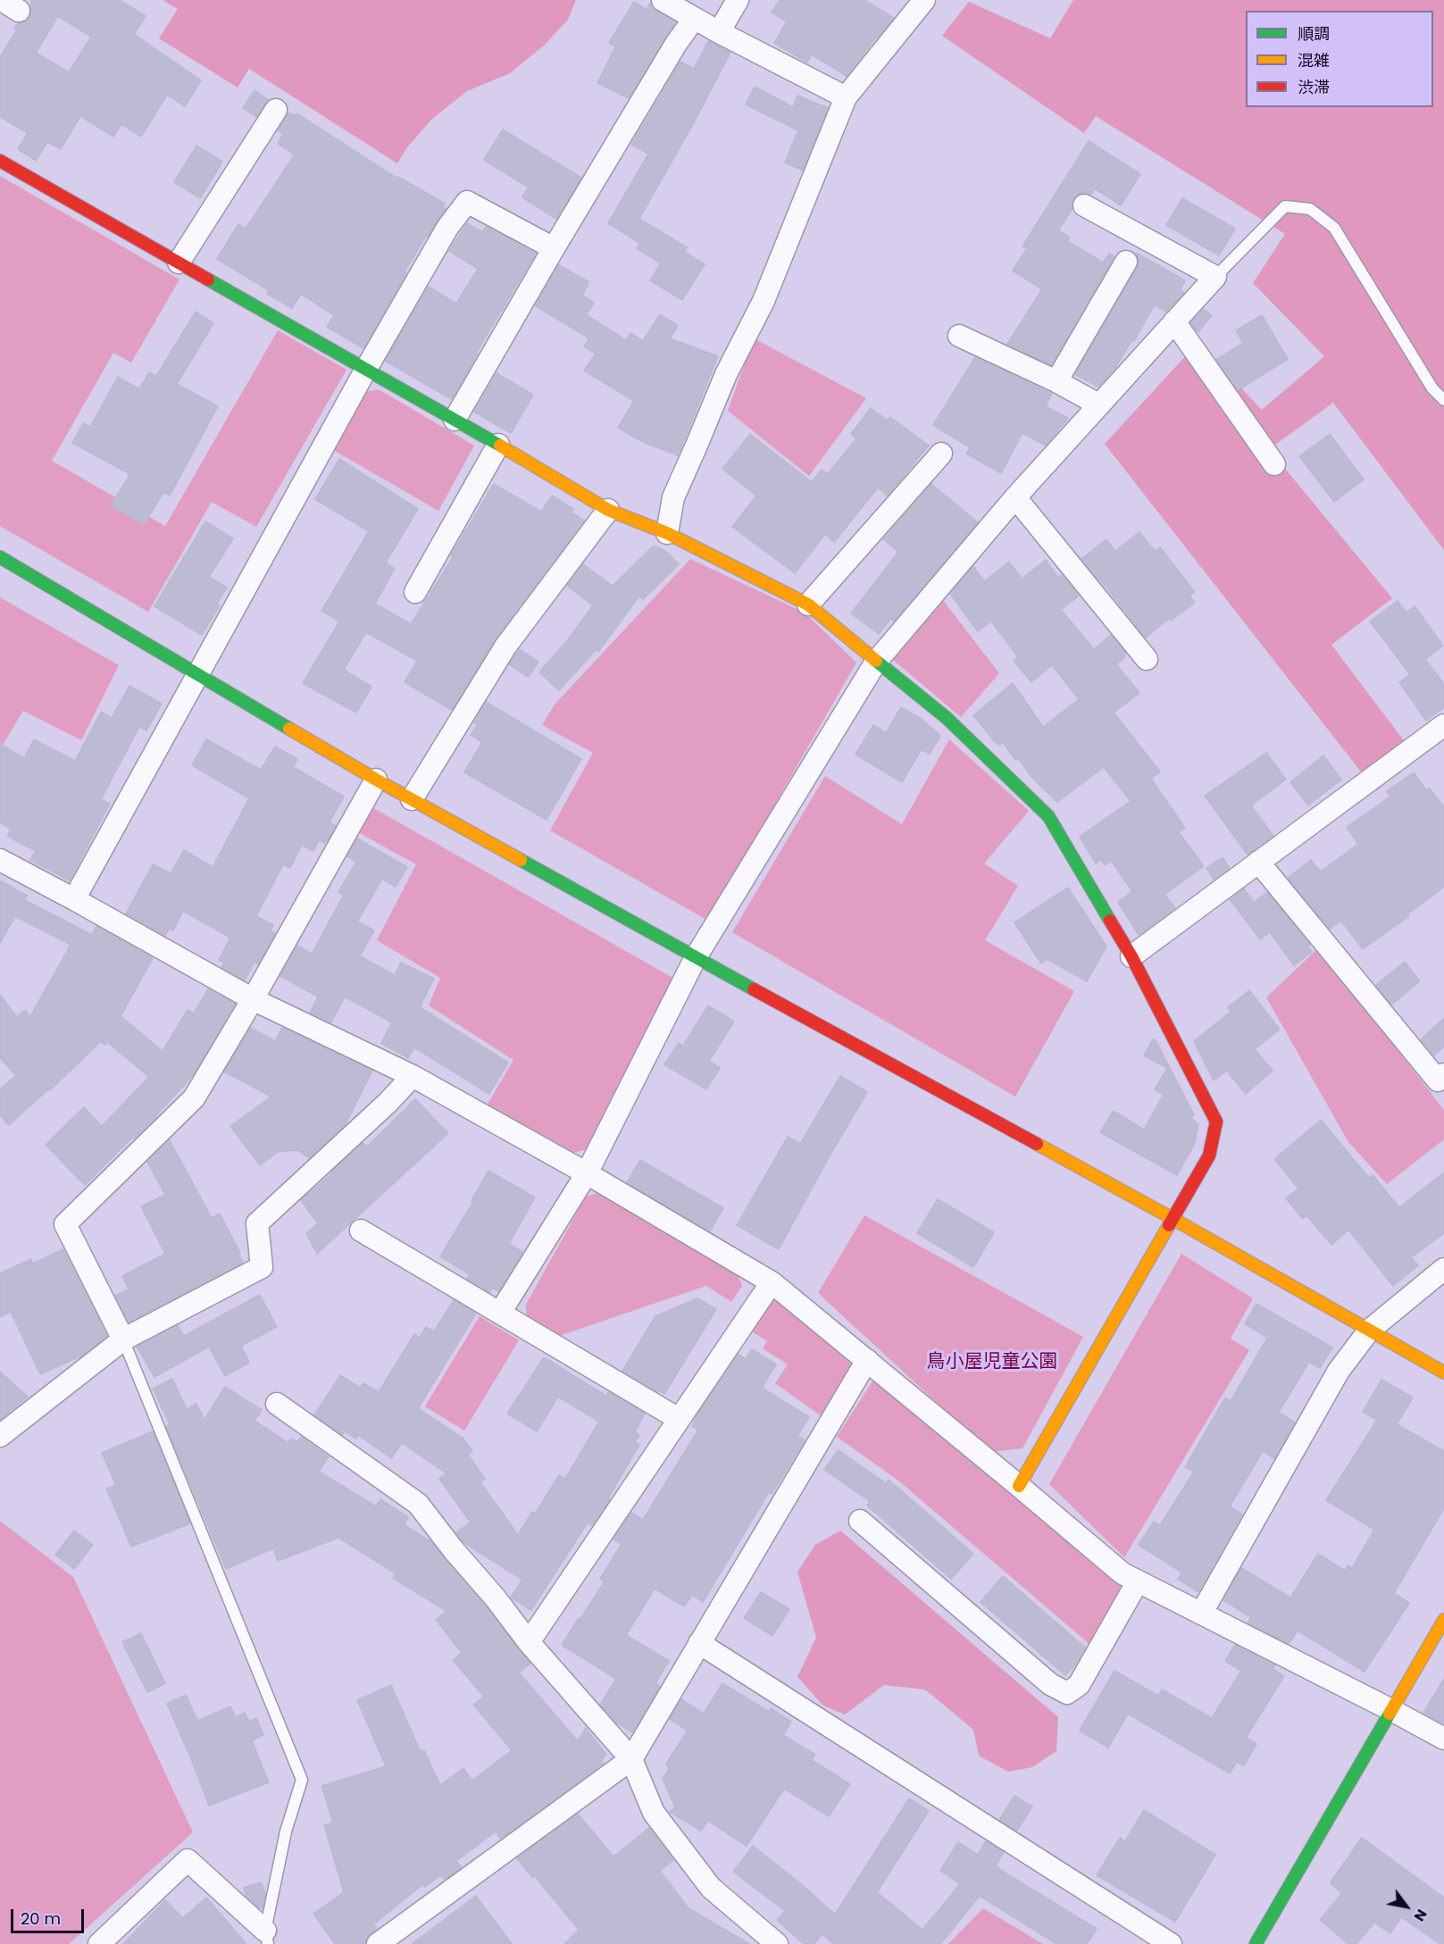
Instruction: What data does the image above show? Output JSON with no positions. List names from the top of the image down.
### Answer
{
  "parks": ["鳥小屋児童公園"],
  "legend": ["順調", "混雑", "渋滞"],
  "scale_bar": "20 m",
  "north": "bottom right"
}
